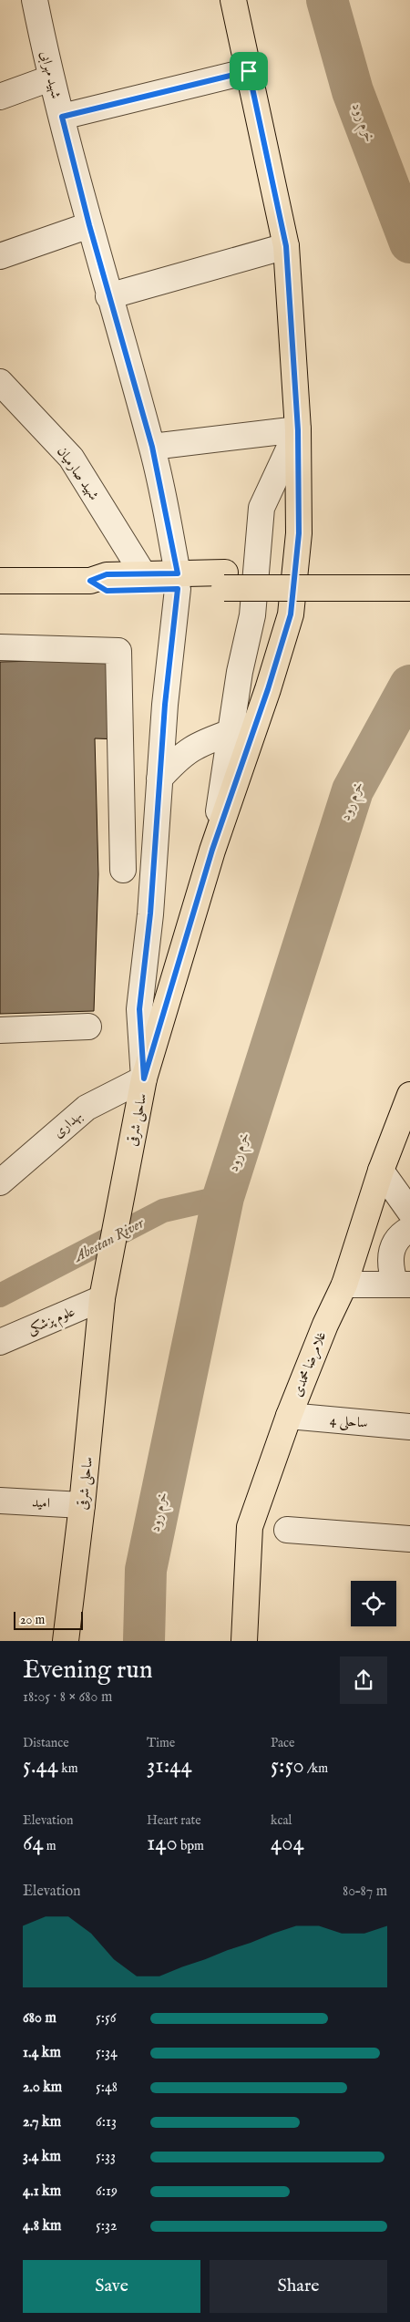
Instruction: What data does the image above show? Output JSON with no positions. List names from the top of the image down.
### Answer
{
  "streets": {
    "main road": ["ساحلی شرقی", "غلامرضا محمدی"],
    "street": [
      "شهید مهرابی",
      "شهید صارمیان",
      "بهداری",
      "علوم پزشکی",
      "ساحلی 4",
      "امید"
    ]
  },
  "crossings": [
    ["شهید مهرابی", "ساحلی شرقی"],
    ["شهید مهرابی", "بهداری"],
    ["ساحلی شرقی", "بهداری"],
    ["ساحلی شرقی", "علوم پزشکی"],
    ["ساحلی شرقی", "امید"],
    ["غلامرضا محمدی", "ساحلی 4"]
  ],
  "water": ["خرم رود", "Abestan River"],
  "scale_bar": "20 m",
  "page": {
    "scale": "20 m",
    "heading": ["Evening run", "18:05 · 8 × 680 m"],
    "stats": [
      ["Distance", "5.44 km"],
      ["Time", "31:44"],
      ["Pace", "5:50 /km"],
      ["Elevation", "64 m"],
      ["Heart rate", "140 bpm"],
      ["kcal", "404"]
    ],
    "chart": ["Elevation", "80–87 m"],
    "list": [
      {
        "name": "680 m",
        "note": "5:56"
      },
      {
        "name": "1.4 km",
        "note": "5:34"
      },
      {
        "name": "2.0 km",
        "note": "5:48"
      },
      {
        "name": "2.7 km",
        "note": "6:13"
      },
      {
        "name": "3.4 km",
        "note": "5:33"
      },
      {
        "name": "4.1 km",
        "note": "6:19"
      },
      {
        "name": "4.8 km",
        "note": "5:32"
      }
    ],
    "buttons": ["Save", "Share"]
  }
}
